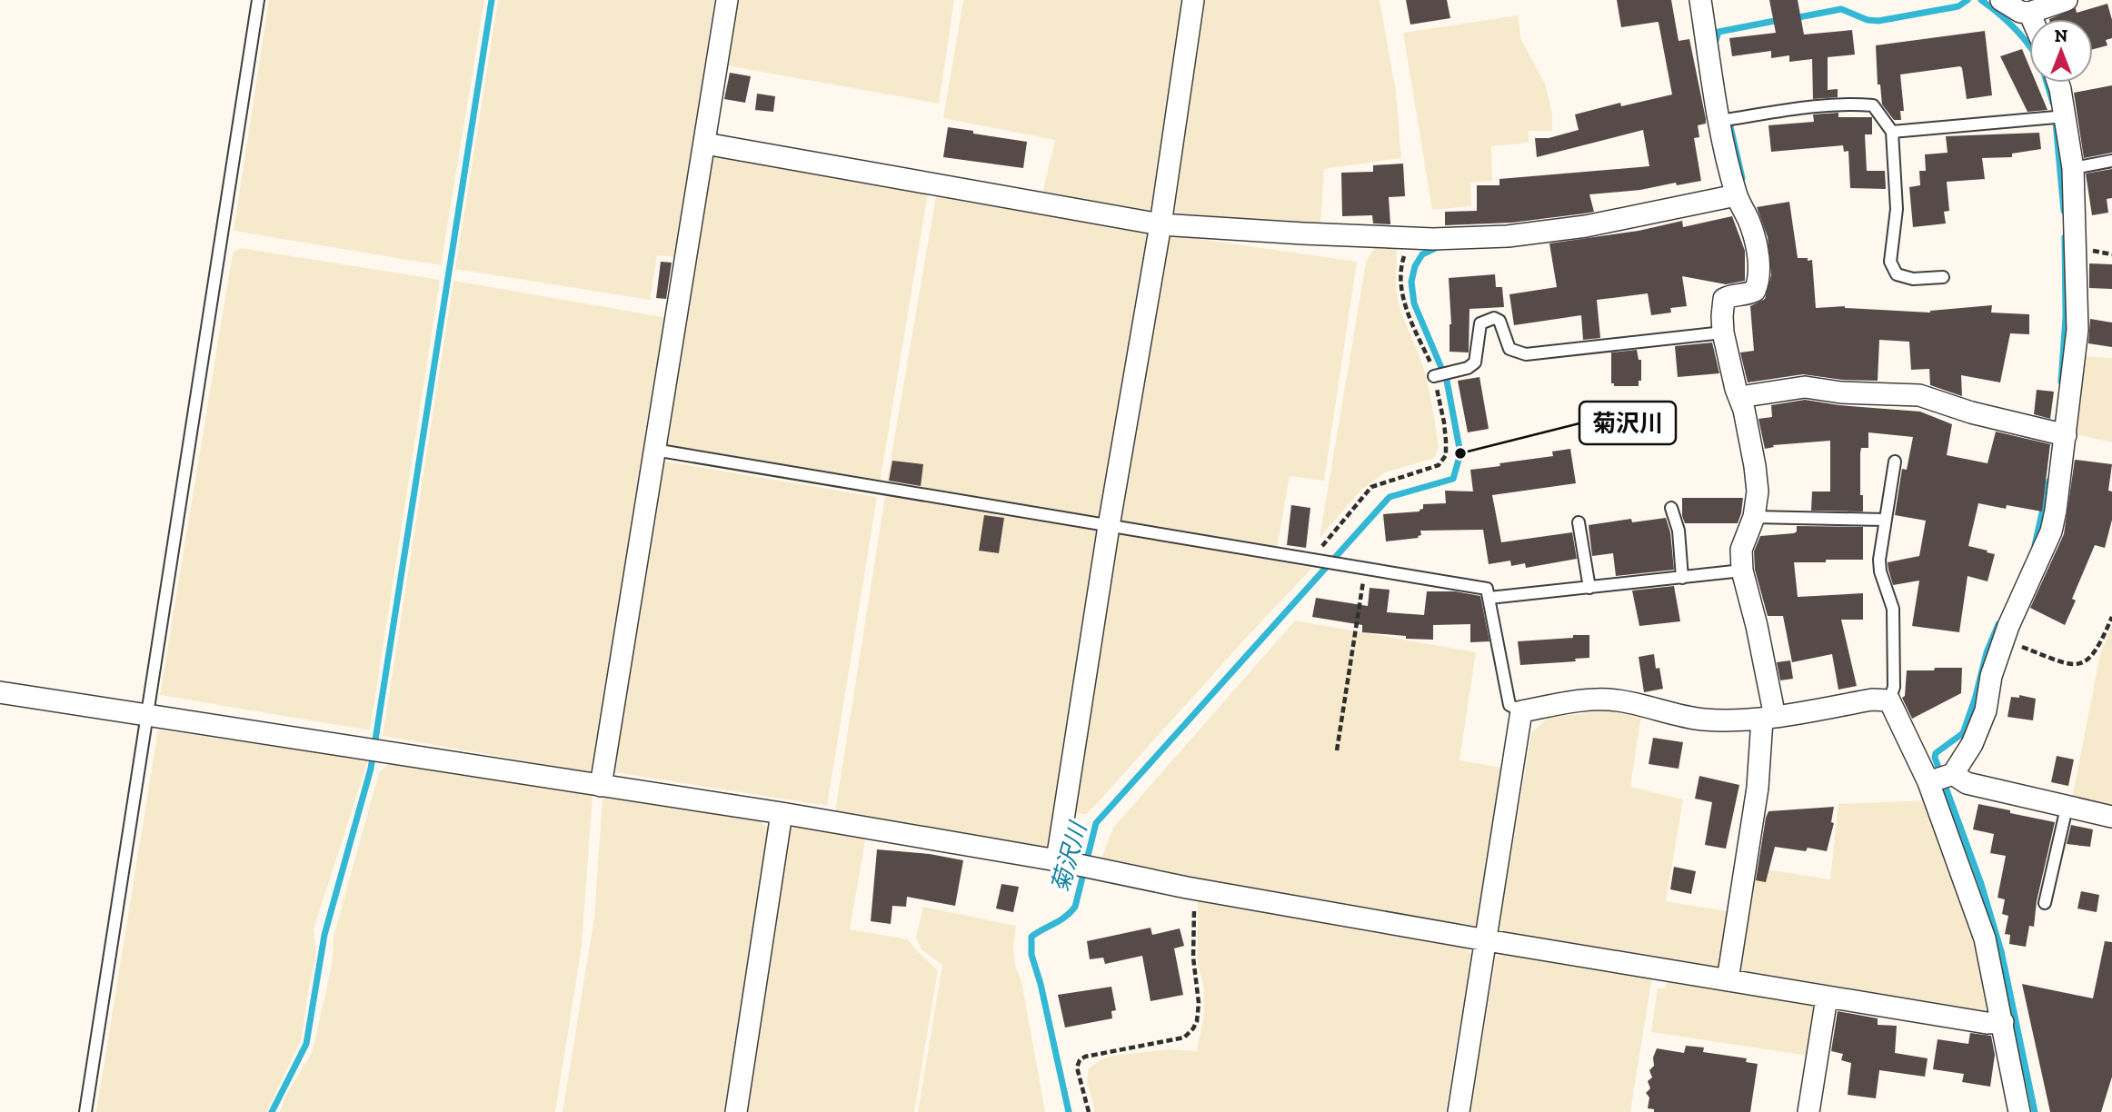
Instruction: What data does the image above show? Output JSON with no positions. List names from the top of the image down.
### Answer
{
  "water": ["菊沢川"],
  "places": ["菊沢川"],
  "north": "top"
}
